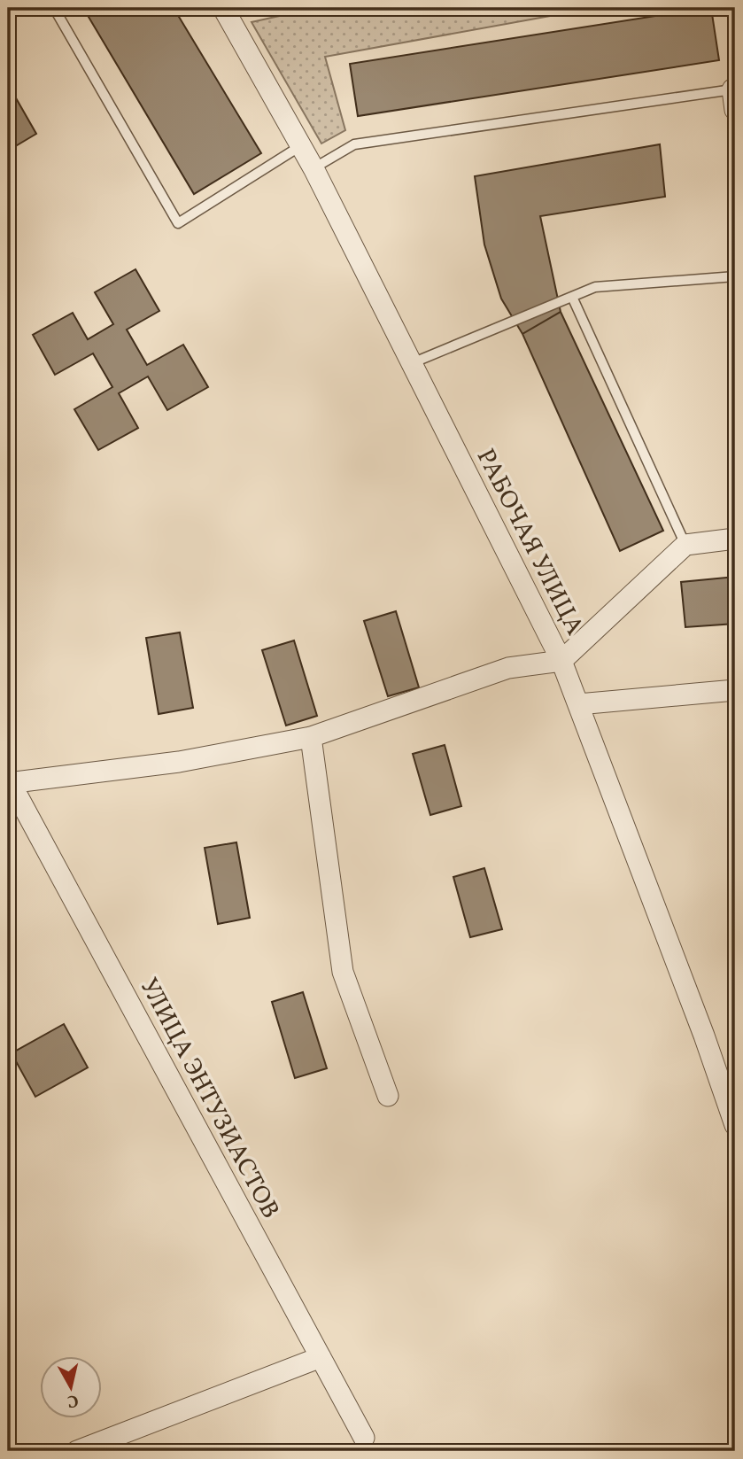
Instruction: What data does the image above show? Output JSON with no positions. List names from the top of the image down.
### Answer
{
  "streets": {
    "street": ["РАБОЧАЯ УЛИЦА", "УЛИЦА ЭНТУЗИАСТОВ"]
  },
  "north": "bottom"
}
